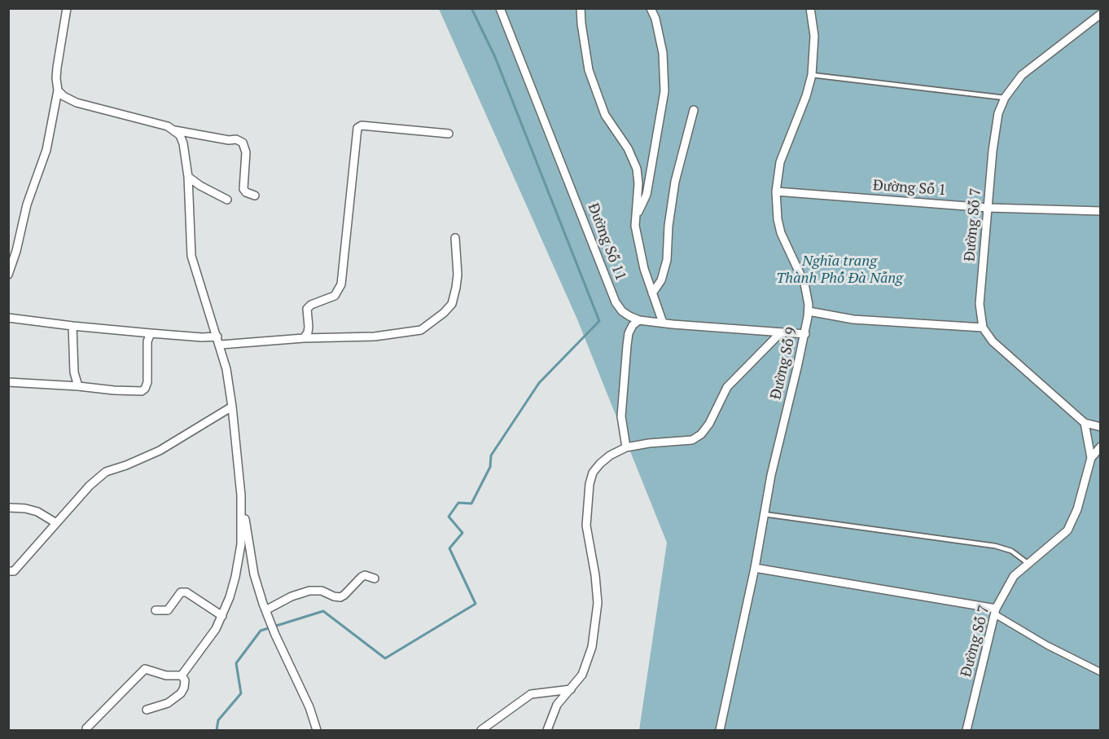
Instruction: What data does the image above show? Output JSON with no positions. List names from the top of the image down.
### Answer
{
  "streets": {
    "street": [
      "Đường Số 1",
      "Đường Số 7",
      "Đường Số 11",
      "Đường Số 9"
    ]
  },
  "crossings": [
    ["Đường Số 1", "Đường Số 7"],
    ["Đường Số 1", "Đường Số 9"],
    ["Đường Số 11", "Đường Số 9"]
  ],
  "parks": ["Nghĩa trang Thành Phố Đà Nẵng"]
}
